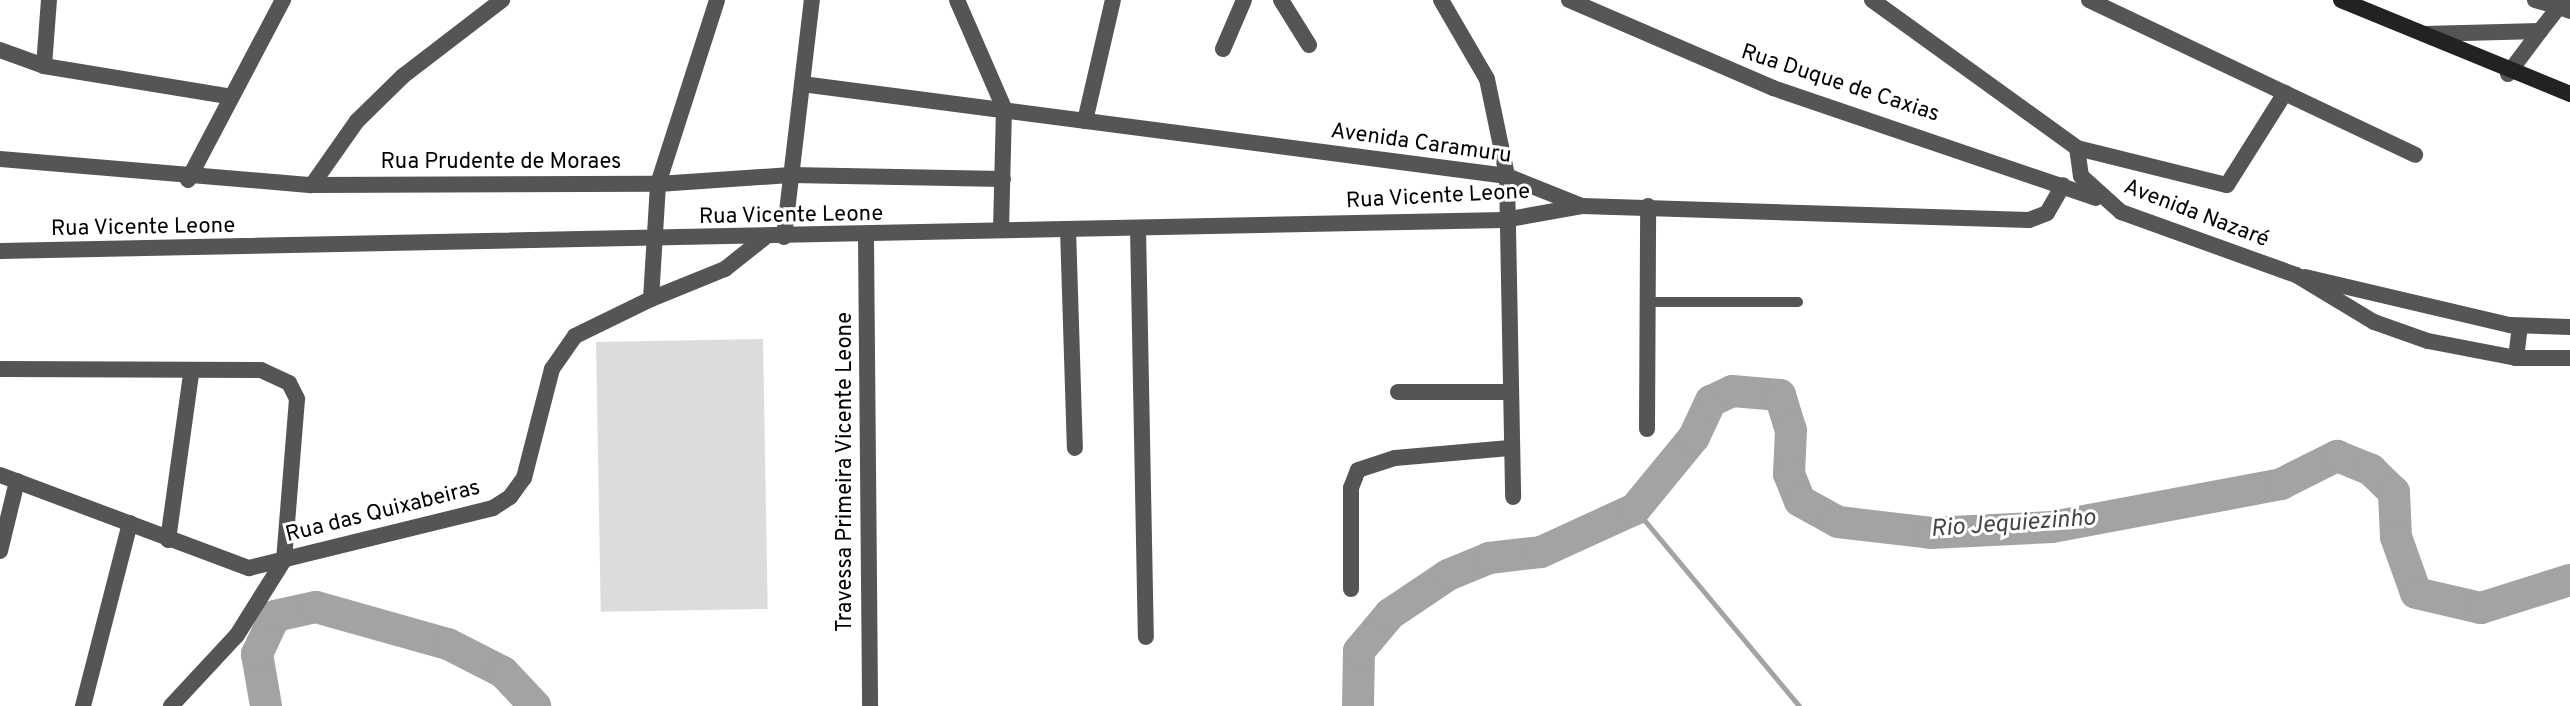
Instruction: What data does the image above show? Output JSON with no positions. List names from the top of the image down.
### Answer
{
  "streets": {
    "street": [
      "Rua Duque de Caxias",
      "Avenida Caramuru",
      "Rua Prudente de Moraes",
      "Rua Vicente Leone",
      "Avenida Nazaré",
      "Travessa Primeira Vicente Leone",
      "Rua das Quixabeiras"
    ]
  },
  "crossings": [
    ["Rua Duque de Caxias", "Avenida Caramuru"],
    ["Rua Duque de Caxias", "Avenida Nazaré"],
    ["Avenida Caramuru", "Rua Vicente Leone"],
    ["Rua Vicente Leone", "Travessa Primeira Vicente Leone"],
    ["Rua Vicente Leone", "Rua das Quixabeiras"]
  ],
  "water": ["Rio Jequiezinho"]
}
